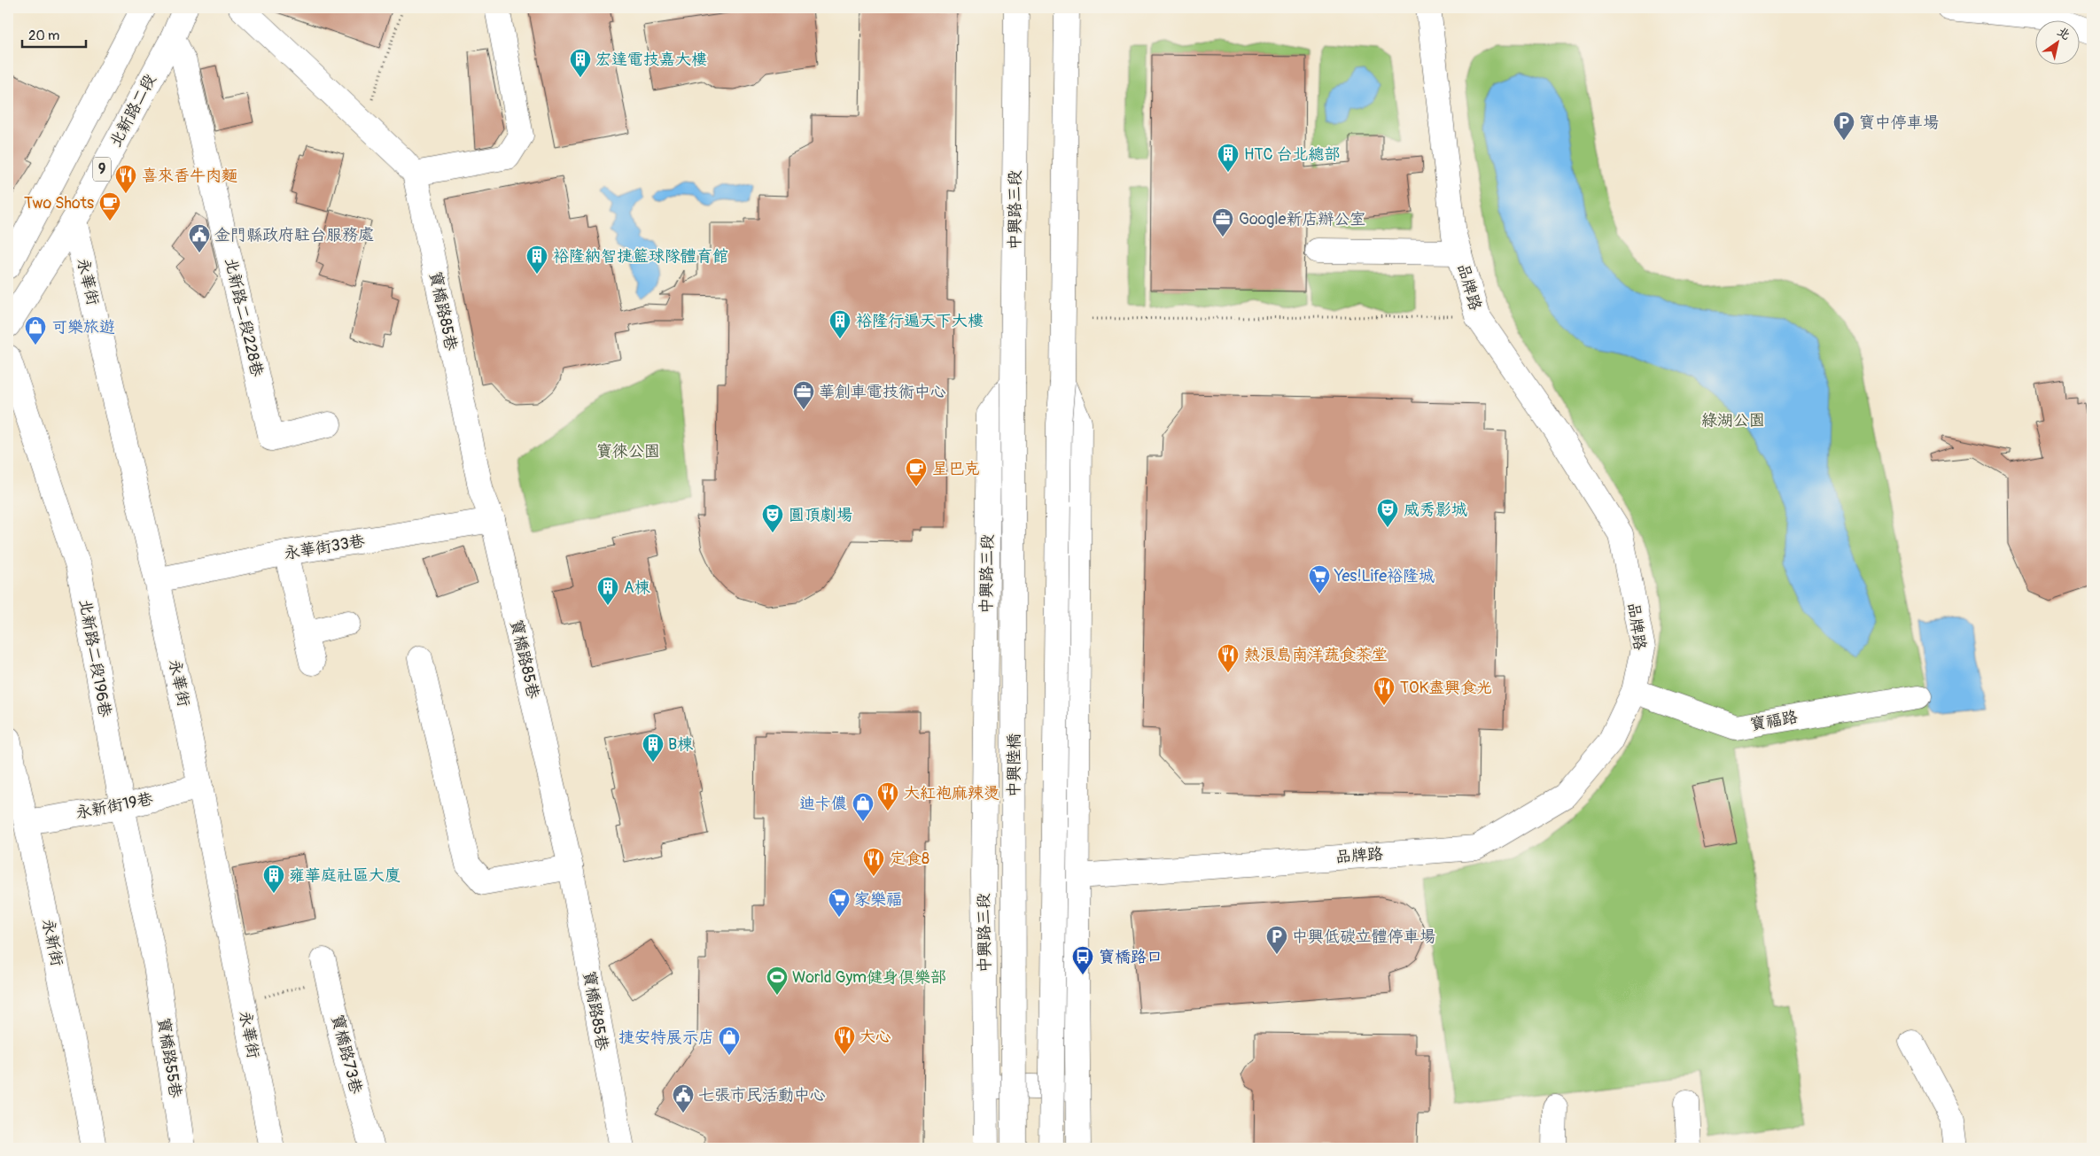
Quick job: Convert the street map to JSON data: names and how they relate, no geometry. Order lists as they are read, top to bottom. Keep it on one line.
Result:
{"streets":{"street":["北新路二段","9","中興路三段","永華街","品牌路","寶橋路85巷","北新路二段228巷","永華街33巷","北新路二段196巷","寶福路","中興陸橋","永新街19巷","永新街","寶橋路73巷","寶橋路55巷"]},"crossings":[["北新路二段","永華街"],["北新路二段","北新路二段228巷"],["中興路三段","中興陸橋"],["永華街","永華街33巷"],["永華街","永新街19巷"],["品牌路","寶福路"],["寶橋路85巷","永華街33巷"],["北新路二段196巷","永新街19巷"],["北新路二段196巷","寶橋路55巷"],["永新街19巷","永新街"]],"parks":["綠湖公園","寶徠公園"],"places":{"building":["宏達電技嘉大樓","HTC 台北總部","裕隆納智捷籃球隊體育館","裕隆行遍天下大樓","A棟","B棟","雍華庭社區大廈"],"parking":["寶中停車場","中興低碳立體停車場"],"restaurant":["喜來香牛肉麵","熱浪島南洋蔬食茶堂","TOK盡興食光","大紅袍麻辣燙","定食8","大心"],"cafe":["Two Shots","星巴克"],"office":["Google新店辦公室","華創車電技術中心"],"public building":["金門縣政府駐台服務處","七張市民活動中心"],"shop":["可樂旅遊","迪卡儂","捷安特展示店"],"theatre":["威秀影城","圓頂劇場"],"supermarket":["Yes!Life裕隆城","家樂福"],"bus stop":["寶橋路口"],"sports":["World Gym健身俱樂部"]},"scale_bar":"20 m","north":"top right"}
